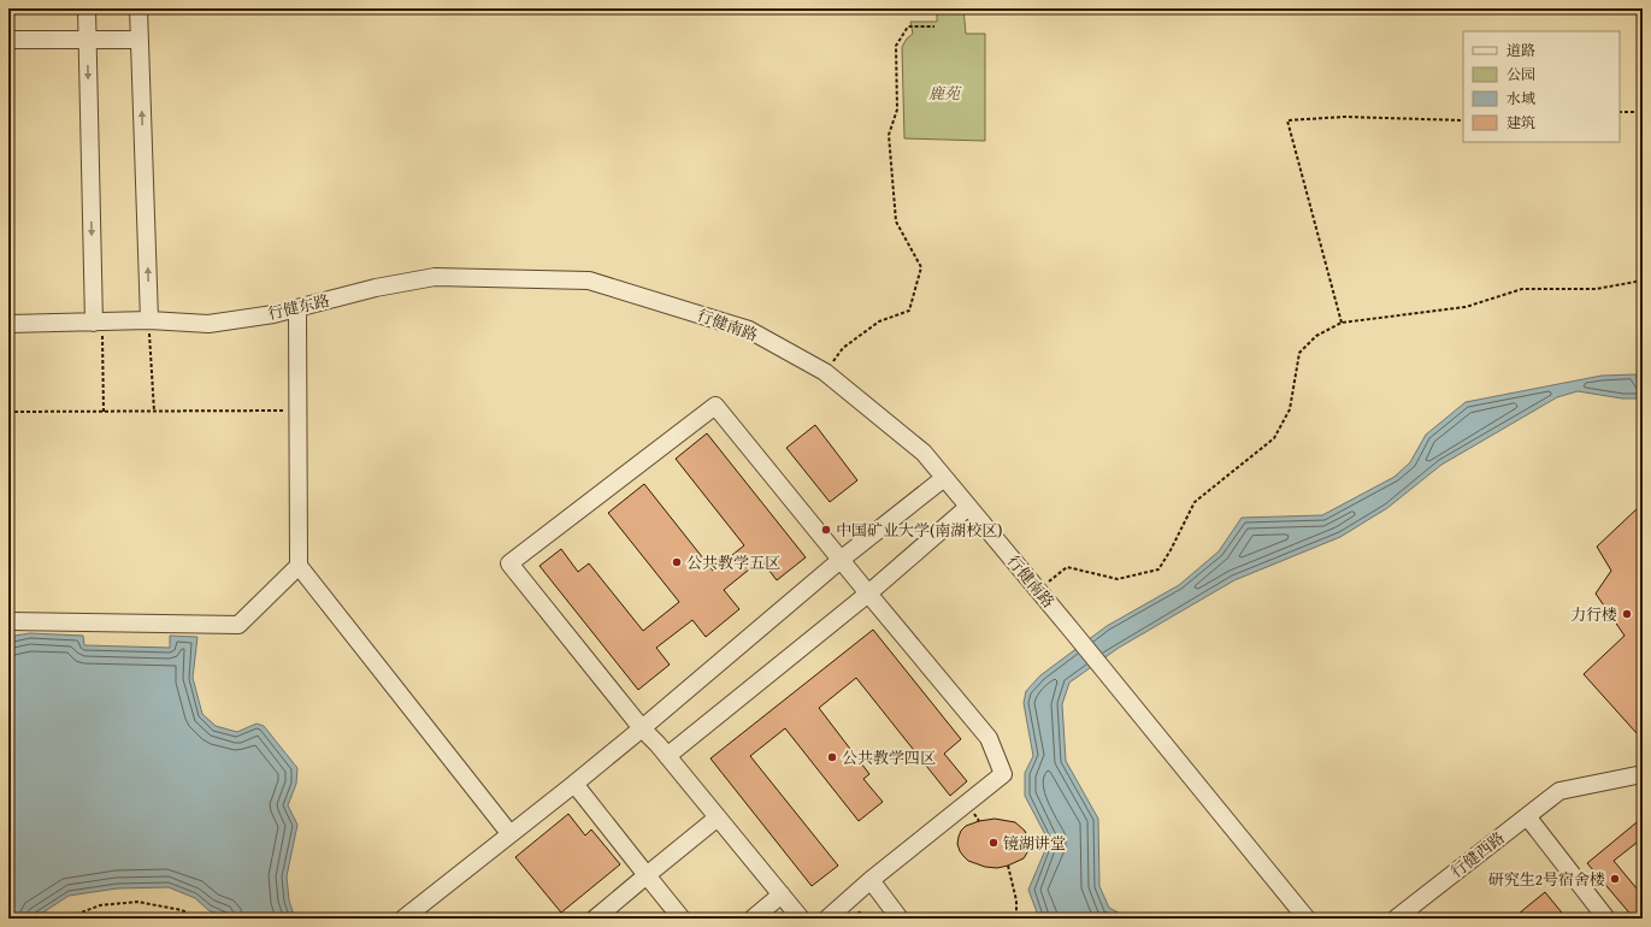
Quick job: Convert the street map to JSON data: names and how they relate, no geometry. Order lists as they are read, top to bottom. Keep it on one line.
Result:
{"streets":{"street":["行健东路","行健南路","行健西路"]},"crossings":[["行健东路","行健南路"]],"parks":["鹿苑"],"places":["中国矿业大学(南湖校区)","公共教学五区","力行楼","公共教学四区","镜湖讲堂","研究生2号宿舍楼"],"legend":["道路","公园","水域","建筑"]}
